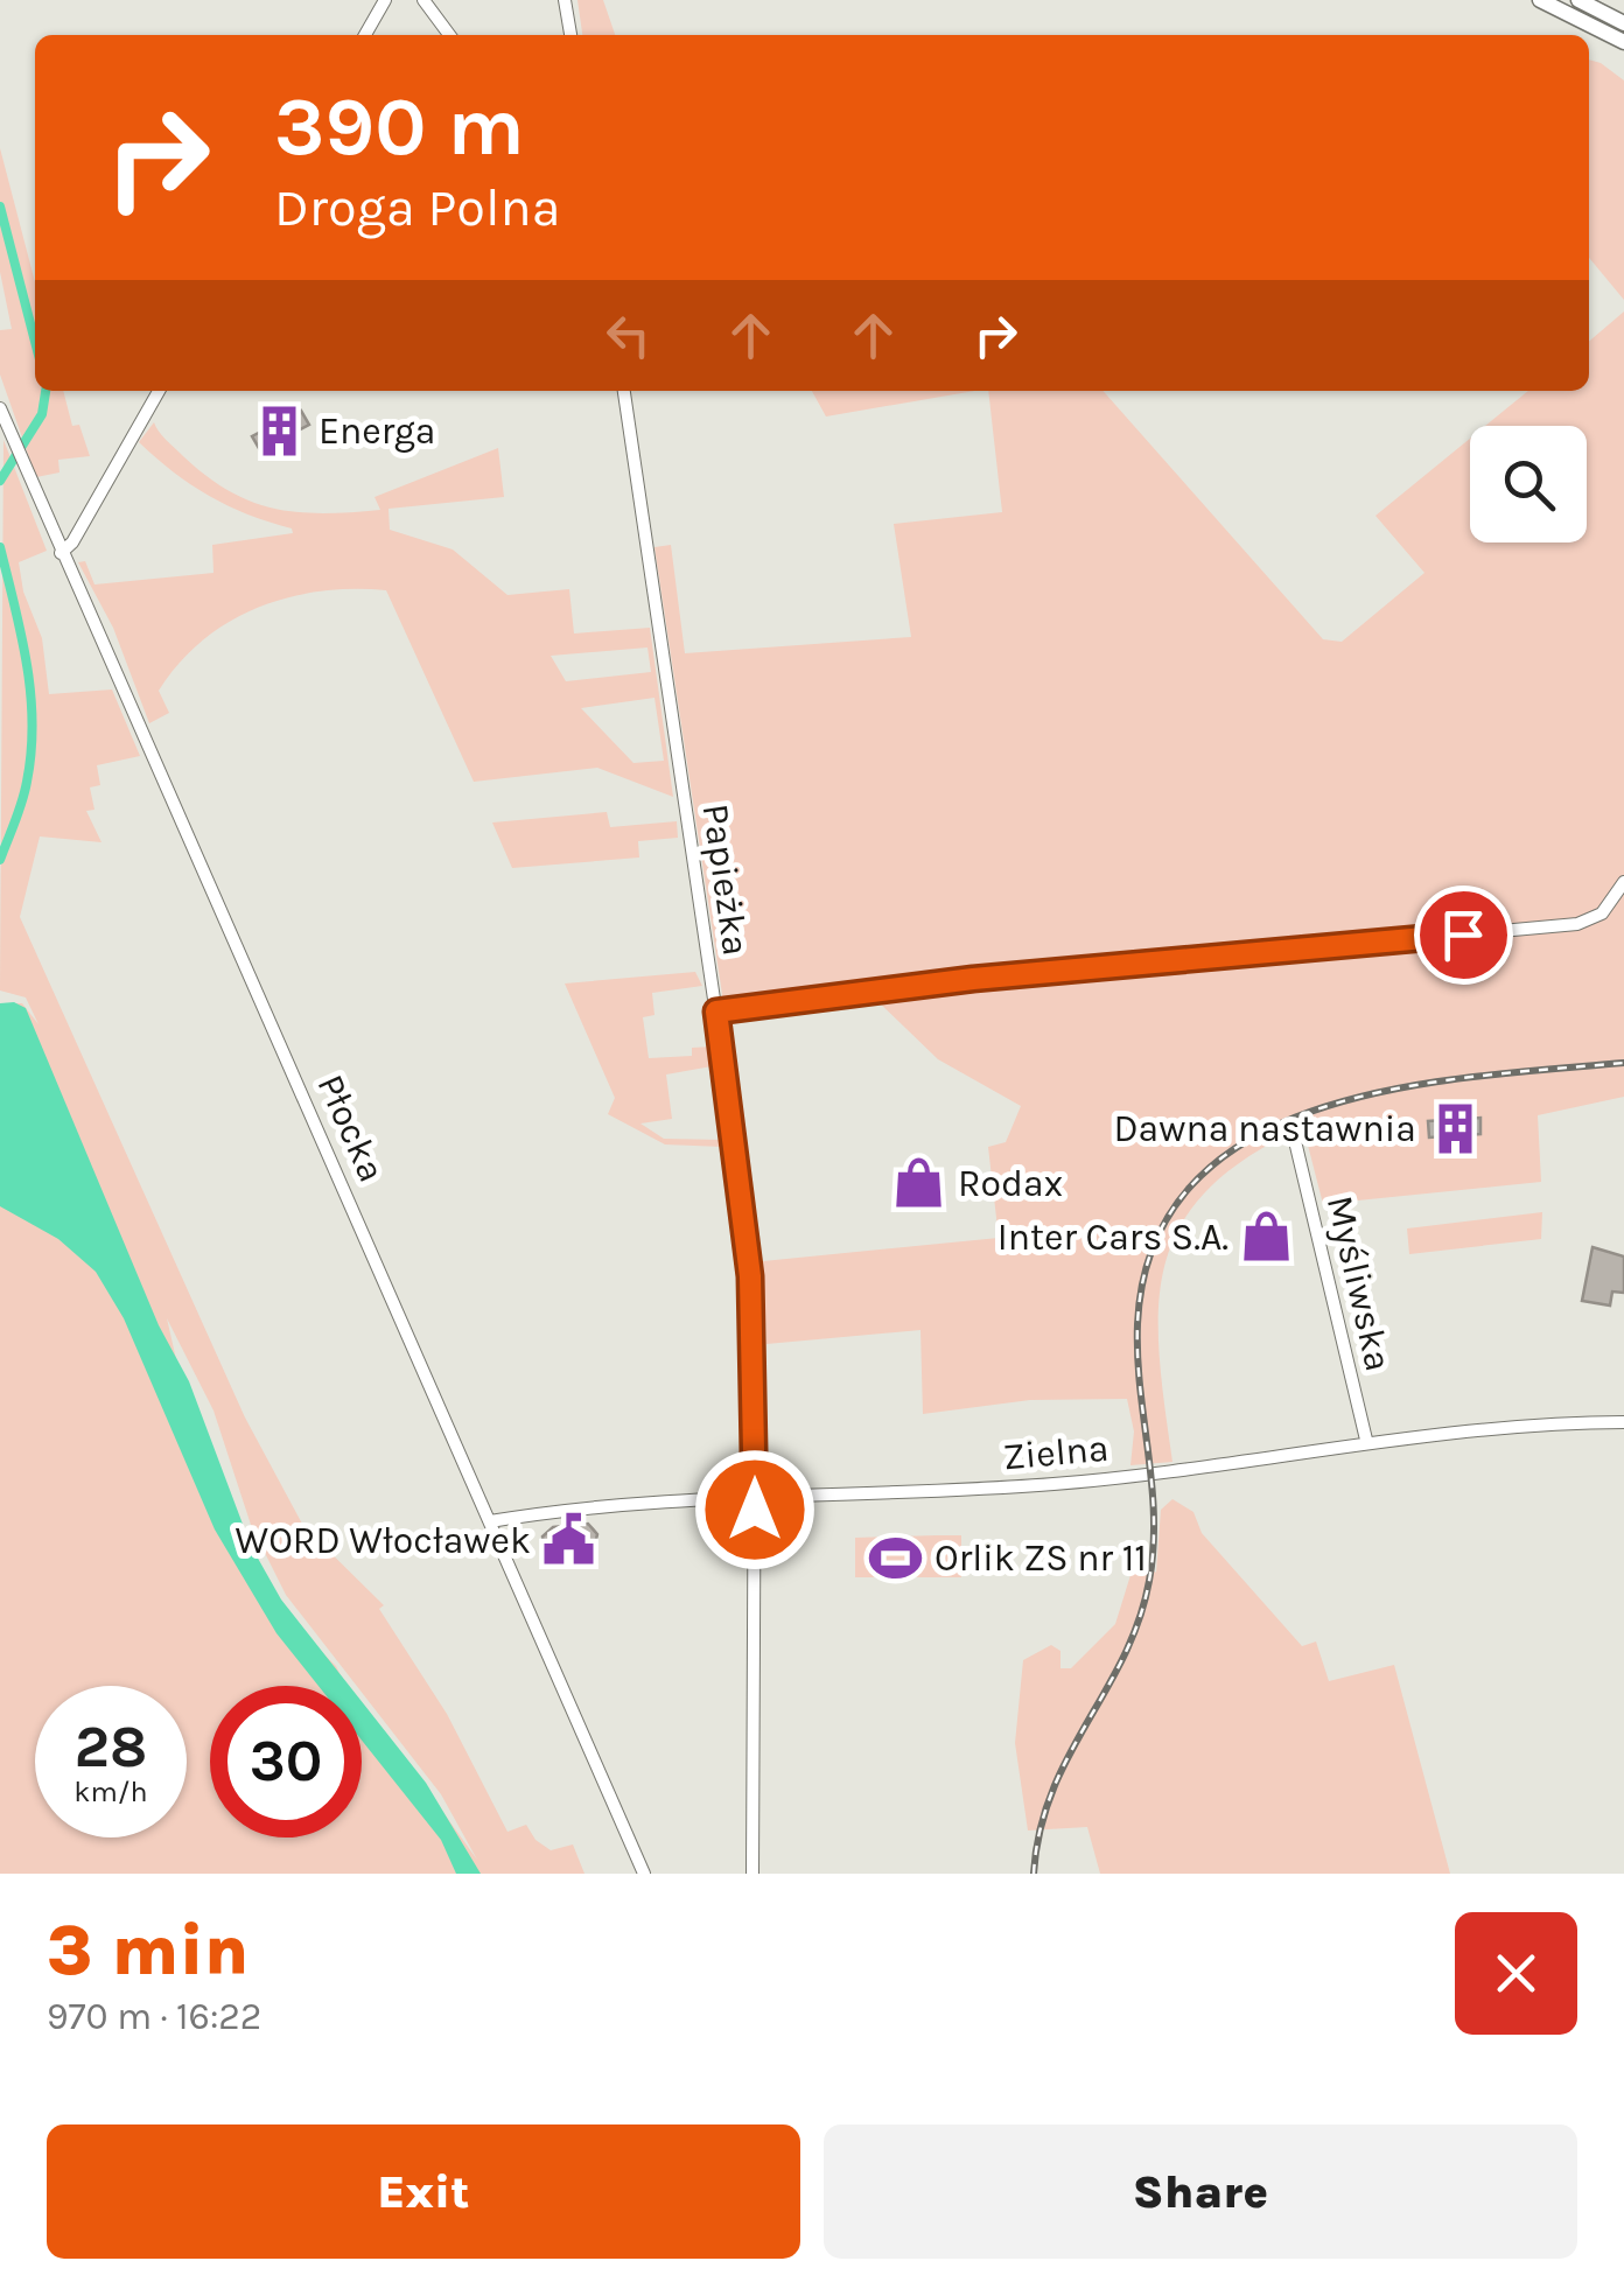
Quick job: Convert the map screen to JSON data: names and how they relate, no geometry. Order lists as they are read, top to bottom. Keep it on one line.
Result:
{"streets":{"street":["Papieżka","Płocka","Myśliwska","Zielna"]},"crossings":[["Papieżka","Zielna"],["Płocka","Zielna"],["Myśliwska","Zielna"]],"places":{"building":["Energa","Dawna nastawnia"],"shop":["Rodax","Inter Cars S.A."],"public building":["WORD Włocławek"],"sports":["Orlik ZS nr 11"]},"page":{"turn":["390 m","Droga Polna"],"speed":"28 km/h","limit":"30","heading":["3 min","970 m · 16:22"],"buttons":["Exit","Share"]}}
